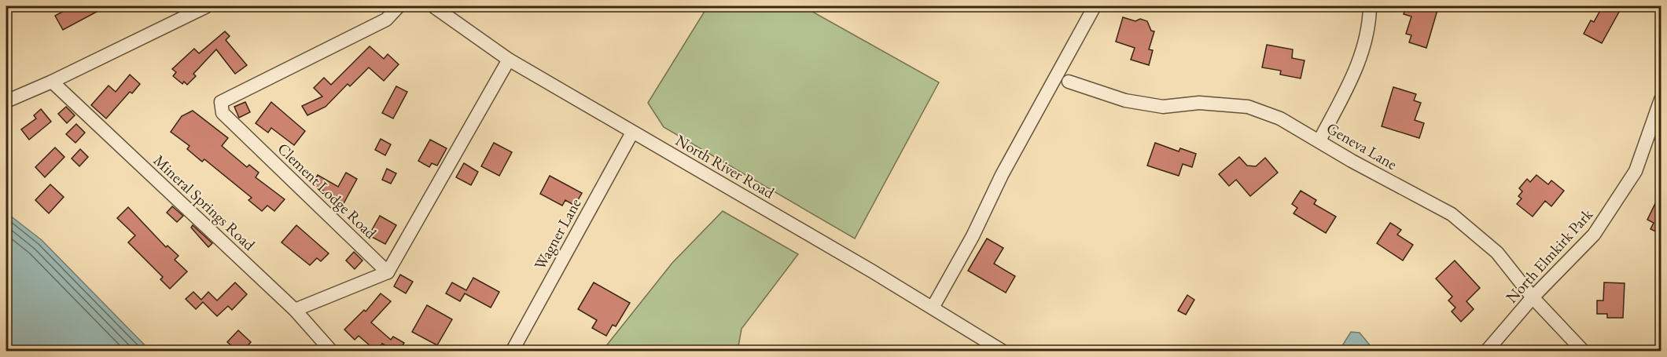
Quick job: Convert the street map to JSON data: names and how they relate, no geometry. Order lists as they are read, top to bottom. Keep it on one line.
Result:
{"streets":{"street":["Geneva Lane","North River Road","Clement Lodge Road","Mineral Springs Road","Wagner Lane","North Elmkirk Park"]},"crossings":[["Geneva Lane","North Elmkirk Park"],["North River Road","Wagner Lane"]]}
